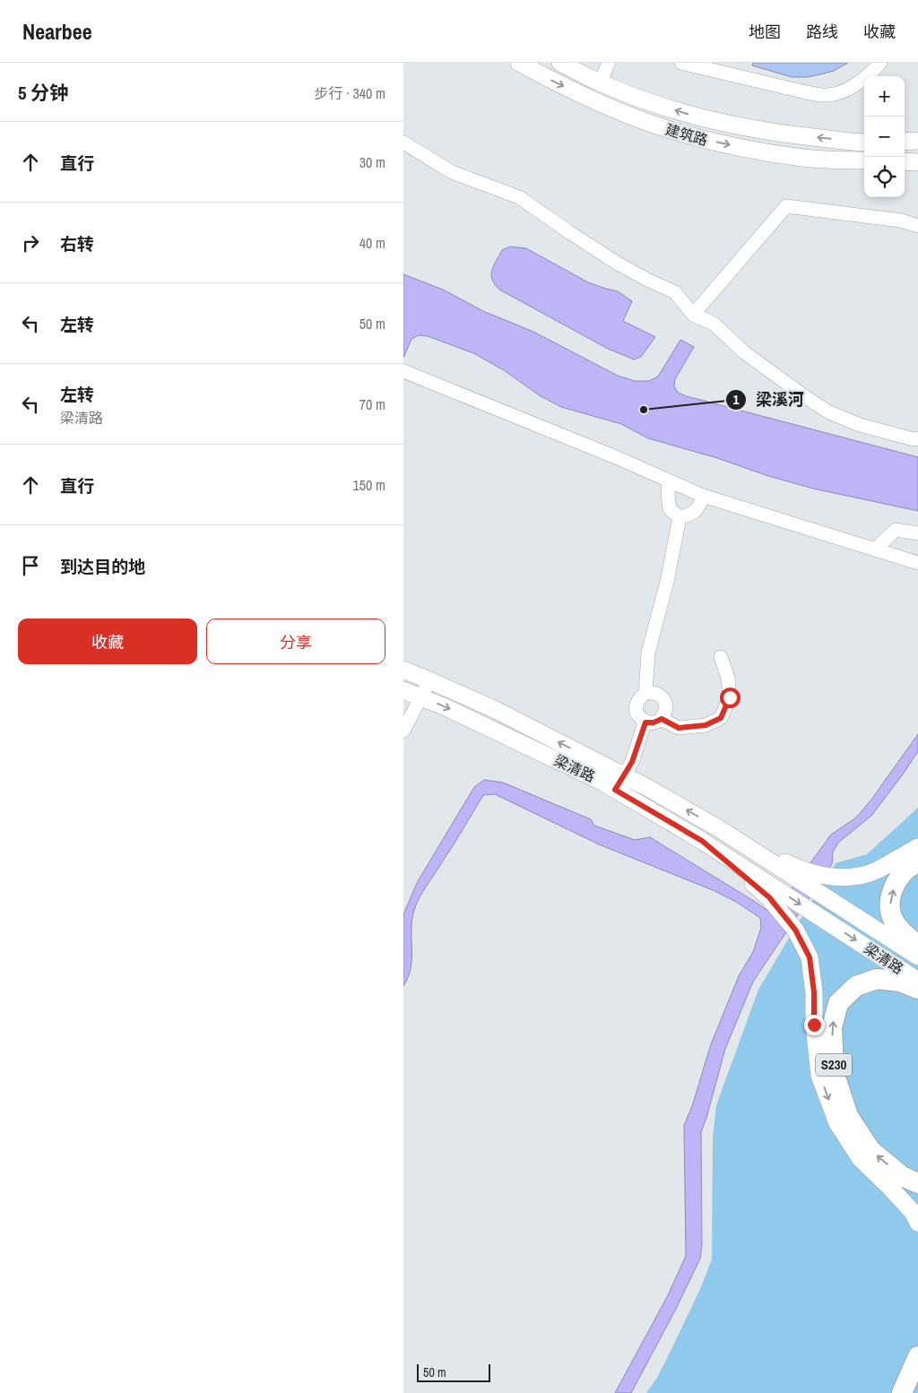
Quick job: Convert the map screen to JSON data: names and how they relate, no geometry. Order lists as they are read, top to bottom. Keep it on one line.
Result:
{"streets":{"highway":["S230"],"main road":["建筑路","梁清路"]},"places":["梁溪河"],"scale_bar":"50 m","page":{"header":"Nearbee","nav":["地图","路线","收藏"],"heading":["5 分钟","步行 · 340 m"],"map_buttons":["+","−"],"list":[["直行","30 m"],["右转","40 m"],["左转","50 m"],["左转","梁清路","70 m"],["直行","150 m"],"到达目的地"],"buttons":["收藏","分享"],"scale":"50 m"}}
